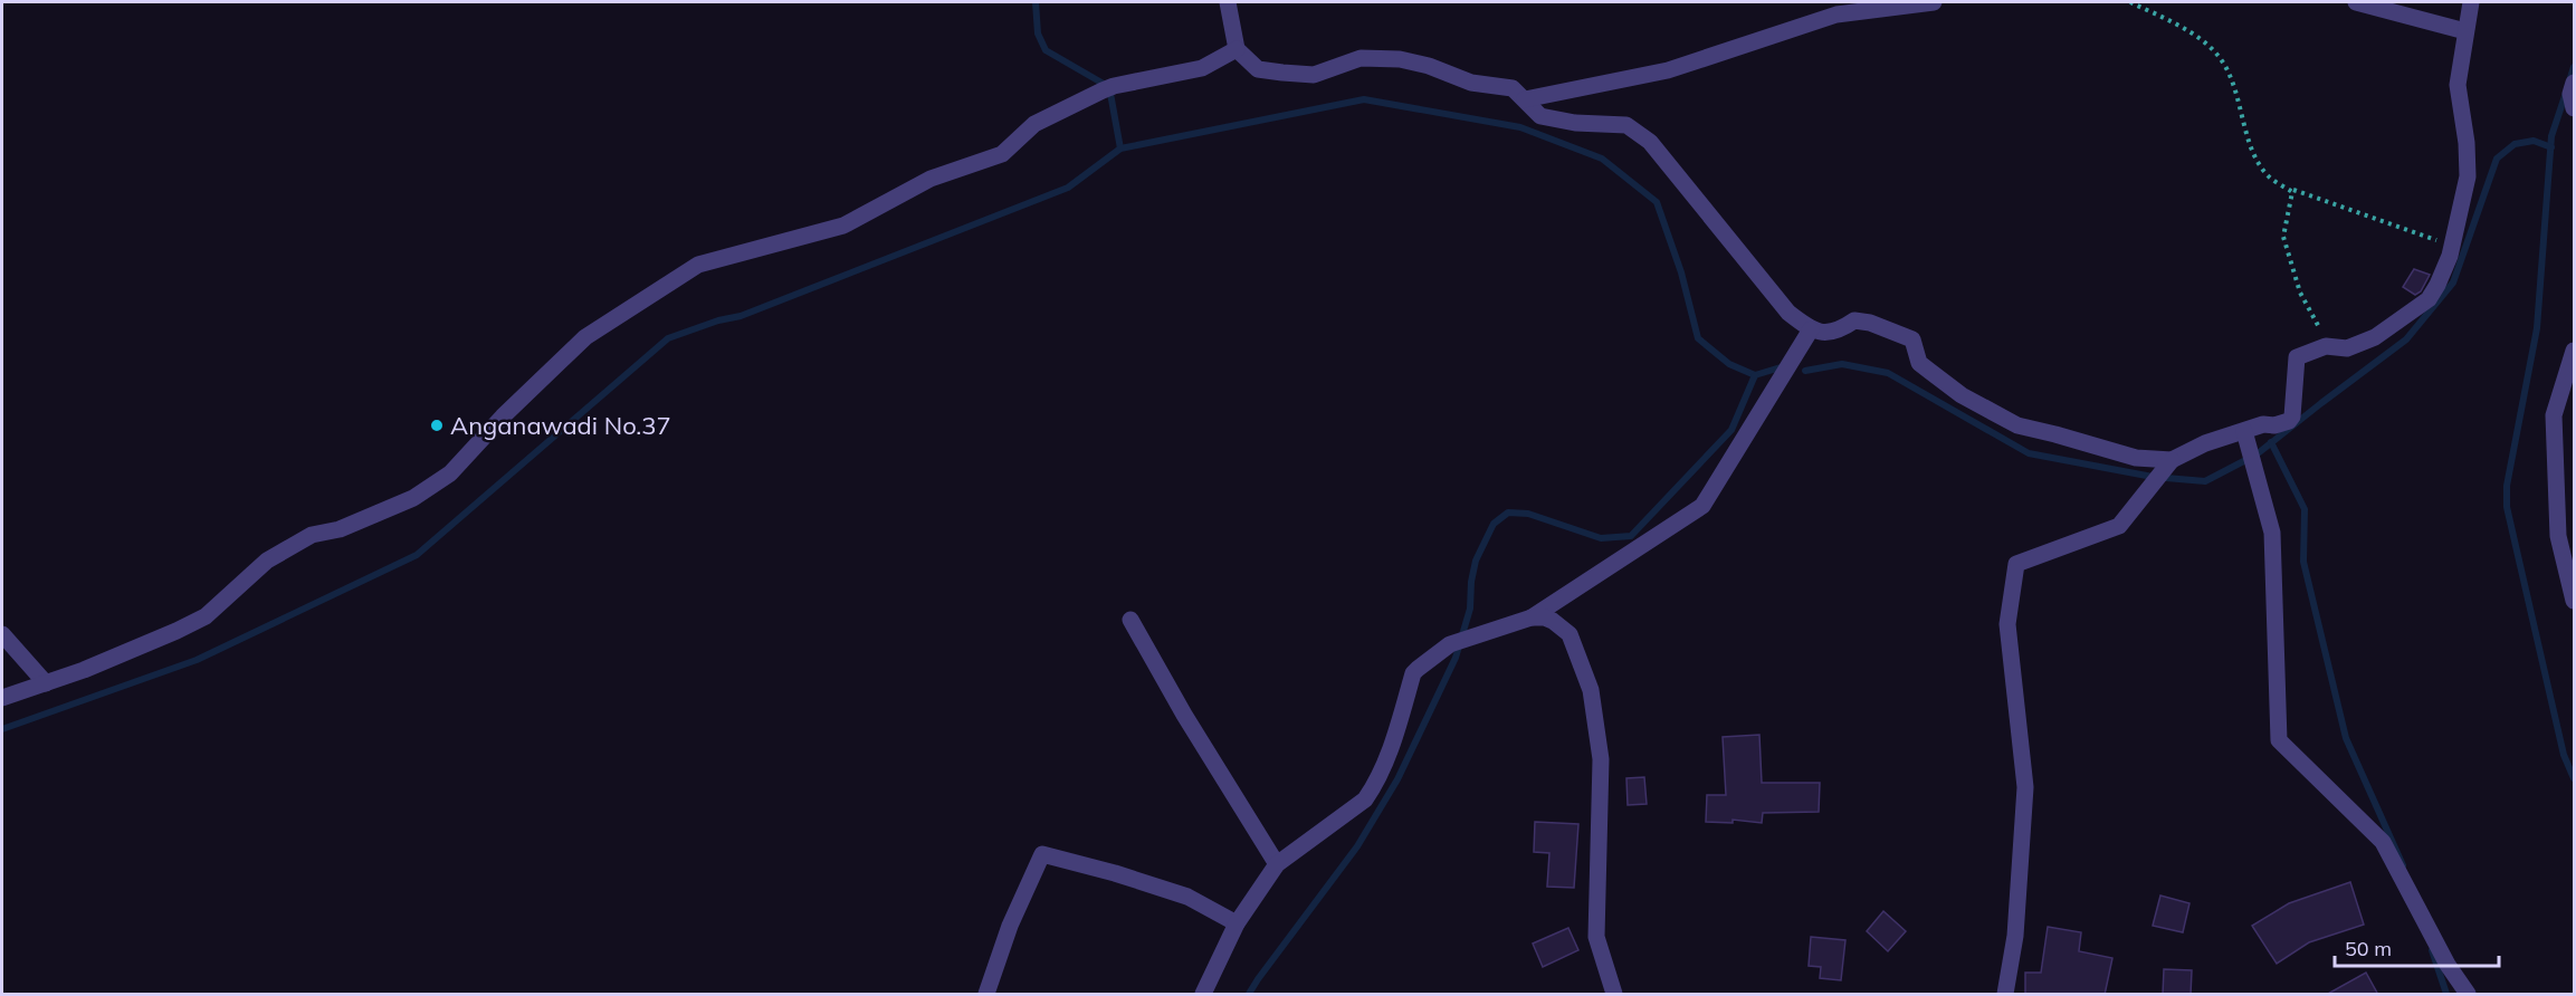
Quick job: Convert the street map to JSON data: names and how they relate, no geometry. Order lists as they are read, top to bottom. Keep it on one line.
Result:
{"places":["Anganawadi No.37"],"scale_bar":"50 m"}
